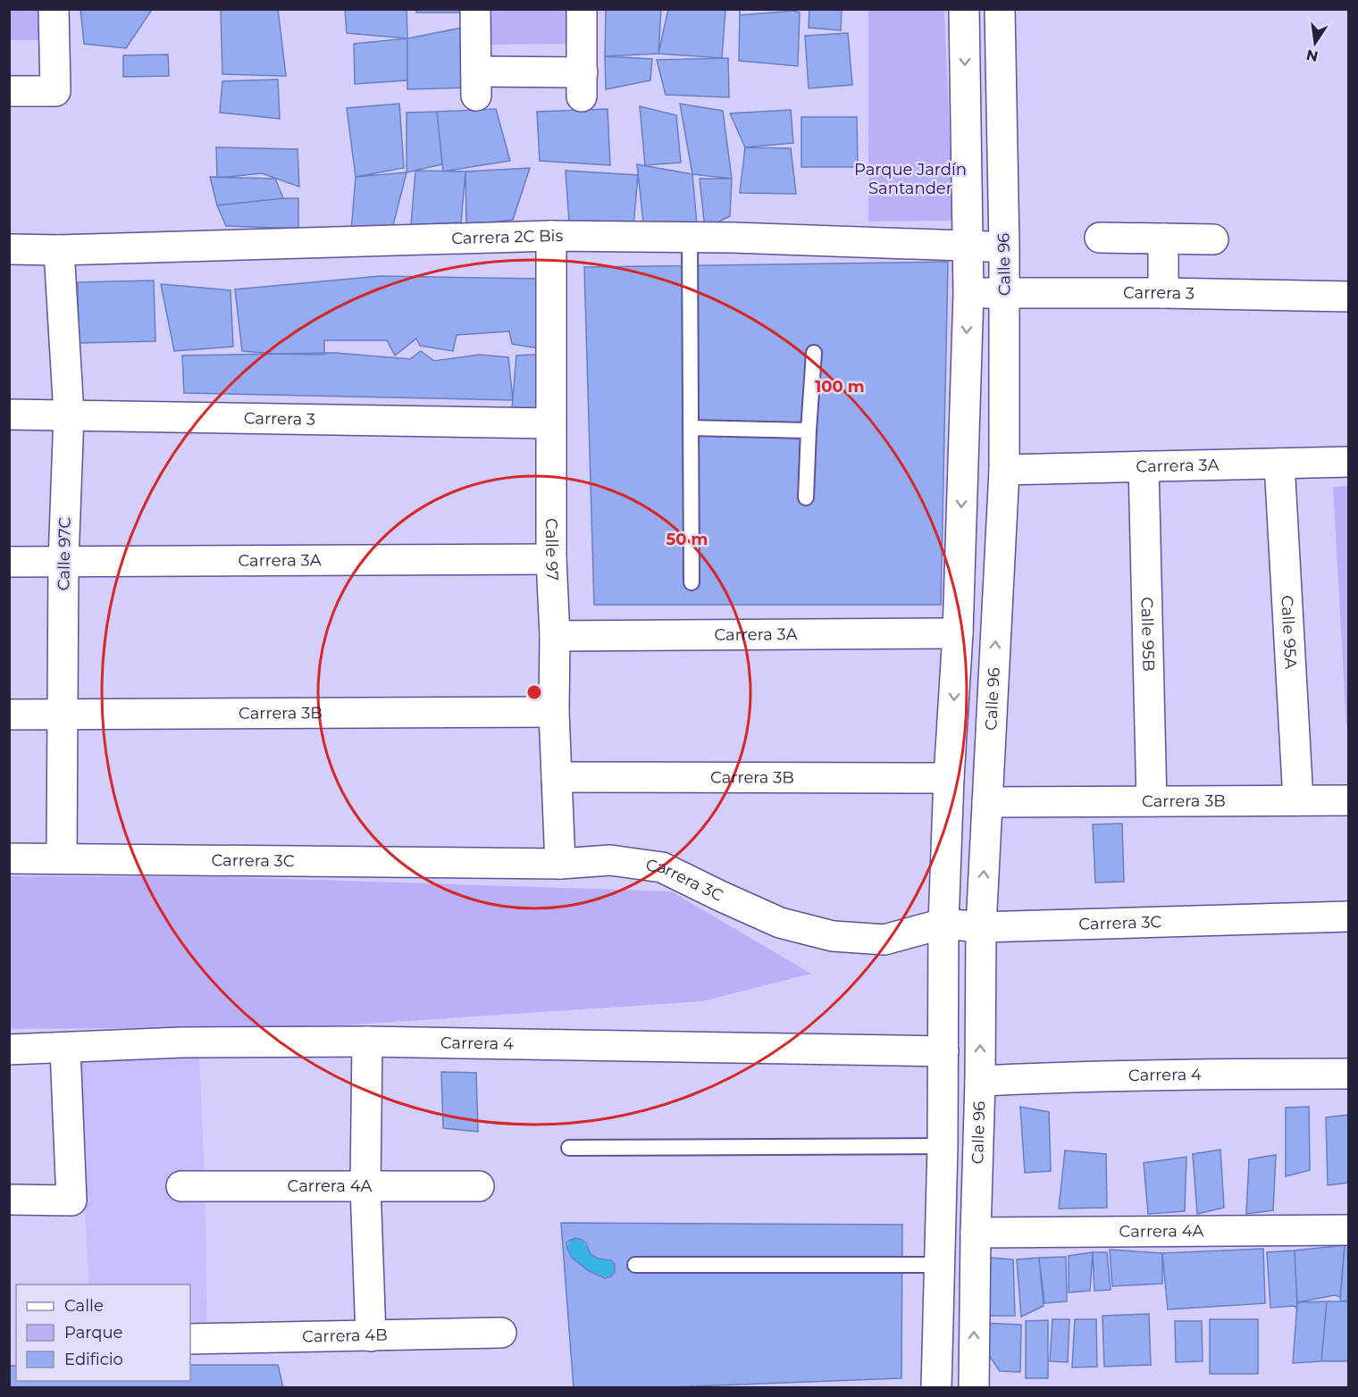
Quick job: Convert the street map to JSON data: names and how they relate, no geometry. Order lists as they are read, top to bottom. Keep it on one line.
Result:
{"streets":{"street":["Carrera 2C Bis","Calle 96","Carrera 3","Carrera 3A","Calle 97","Calle 97C","Calle 95A","Calle 95B","Carrera 3B","Carrera 3C","Carrera 4","Carrera 4A","Carrera 4B"]},"crossings":[["Carrera 2C Bis","Calle 96"],["Carrera 2C Bis","Calle 97"],["Carrera 2C Bis","Calle 97C"],["Calle 96","Carrera 3"],["Calle 96","Carrera 3A"],["Calle 96","Carrera 3B"],["Calle 96","Carrera 3C"],["Calle 96","Carrera 4"],["Calle 96","Carrera 4A"],["Carrera 3","Calle 97"],["Carrera 3","Calle 97C"],["Carrera 3A","Calle 97"],["Carrera 3A","Calle 97C"],["Carrera 3A","Calle 95A"],["Carrera 3A","Calle 95B"],["Calle 97","Carrera 3B"],["Calle 97","Carrera 3C"],["Calle 97C","Carrera 3B"],["Calle 97C","Carrera 3C"],["Calle 95A","Carrera 3B"],["Calle 95B","Carrera 3B"]],"parks":["Parque Jardín Santander"],"legend":["Calle","Parque","Edificio"],"north":"bottom","rings":["100 m","50 m"]}
